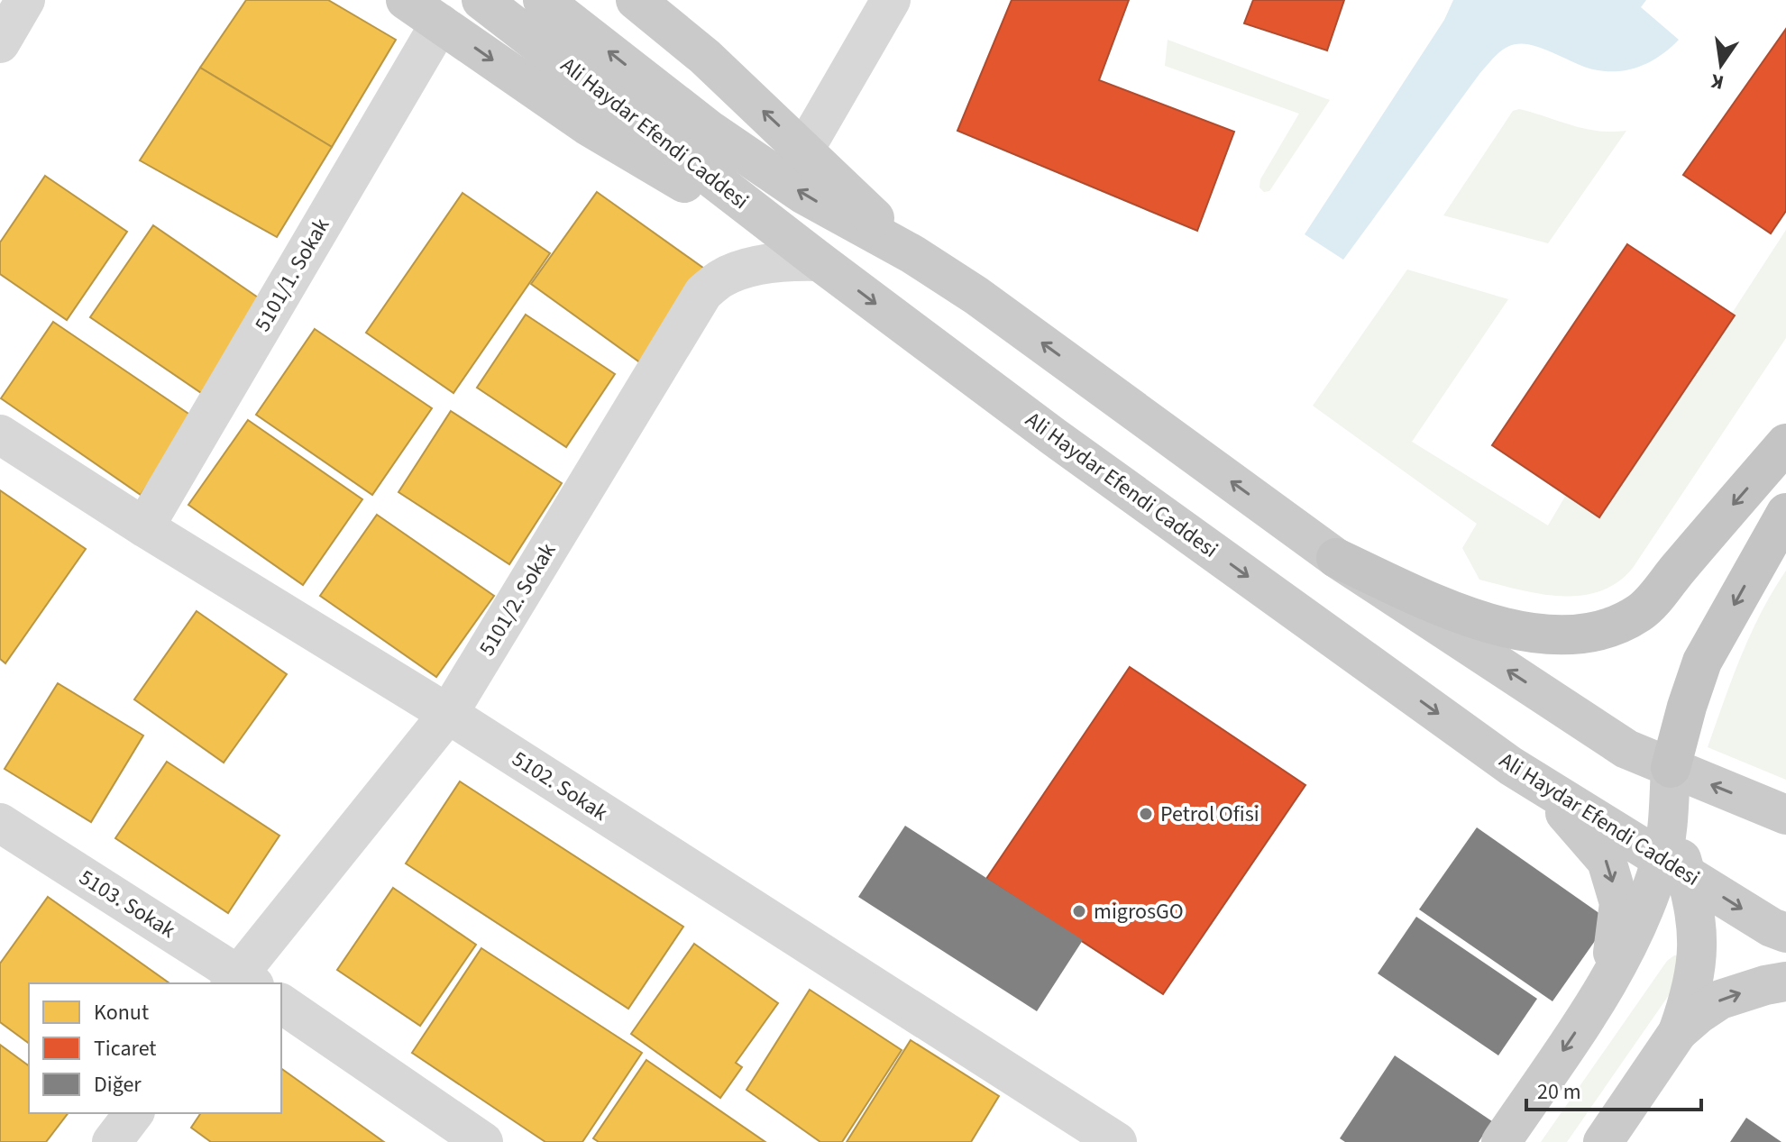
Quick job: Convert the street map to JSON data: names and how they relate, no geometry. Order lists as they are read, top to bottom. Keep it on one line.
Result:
{"streets":{"main road":["Ali Haydar Efendi Caddesi"],"street":["5101/1. Sokak","5101/2. Sokak","5102. Sokak","5103. Sokak"]},"crossings":[["Ali Haydar Efendi Caddesi","5101/2. Sokak"],["5101/1. Sokak","5102. Sokak"],["5101/2. Sokak","5102. Sokak"],["5101/2. Sokak","5103. Sokak"]],"places":["Petrol Ofisi","migrosGO"],"legend":["Konut","Ticaret","Diğer"],"scale_bar":"20 m","north":"bottom"}
